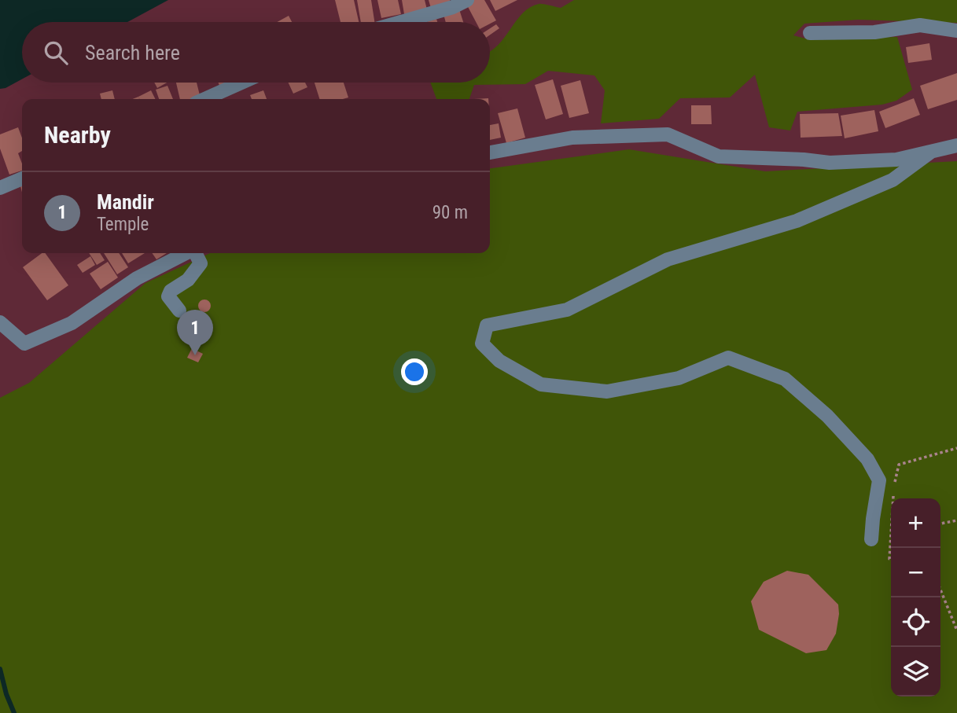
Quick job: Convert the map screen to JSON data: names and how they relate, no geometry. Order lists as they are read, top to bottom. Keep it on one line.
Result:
{"page":{"search":"Search here","heading":"Nearby","list":[{"mark":"1","name":"Mandir","note":"Temple","value":"90 m"}],"pins":"1","map_buttons":["+","−"]}}
